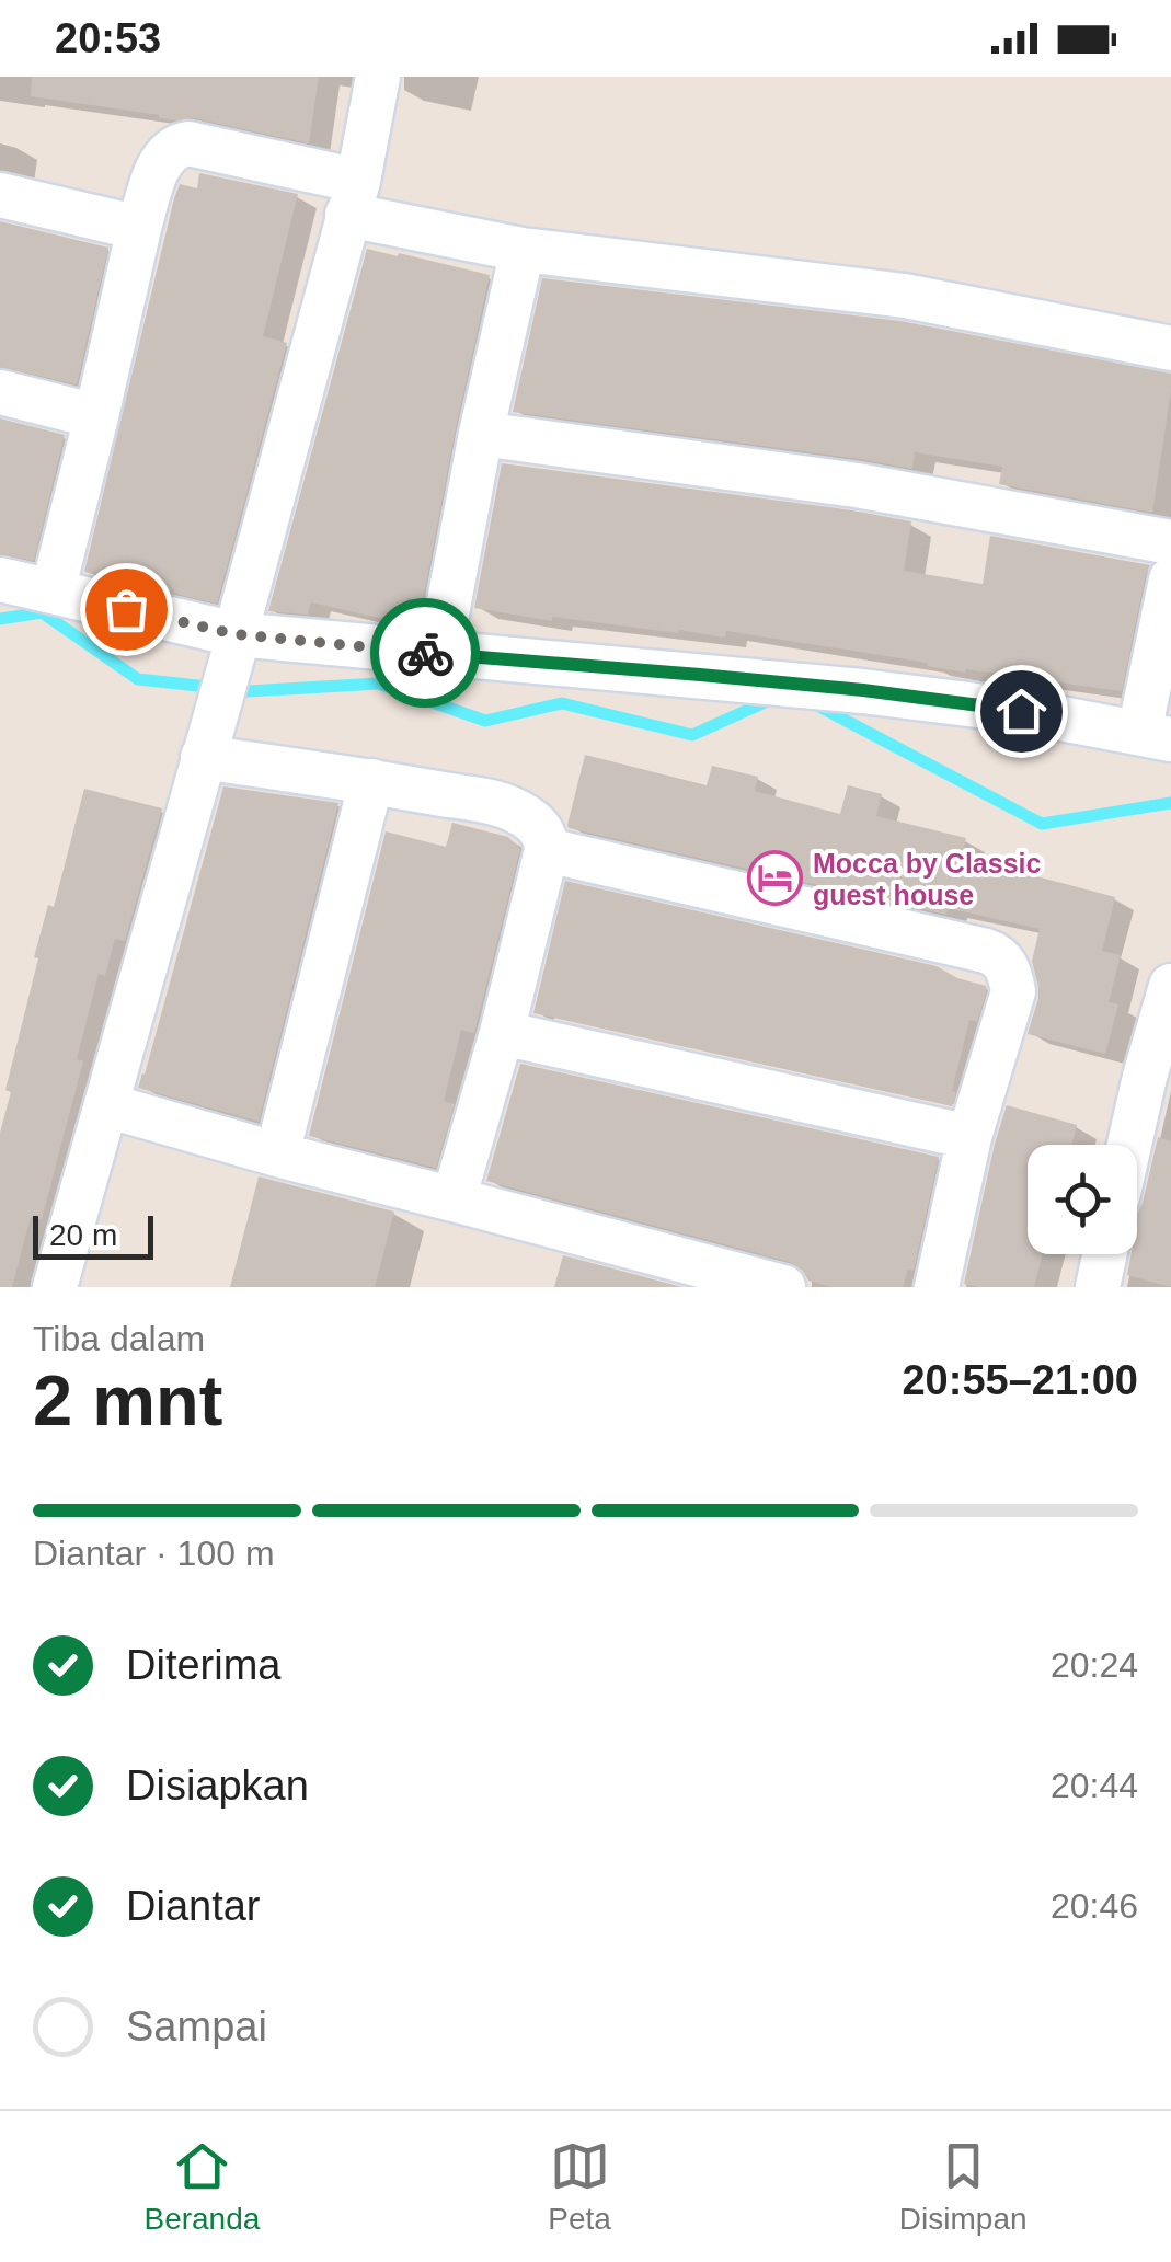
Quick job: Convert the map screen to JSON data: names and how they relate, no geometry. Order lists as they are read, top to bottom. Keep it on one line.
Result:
{"places":{"hotel":["Mocca by Classic guest house"]},"scale_bar":"20 m","page":{"status":"20:53","scale":"20 m","heading":["2 mnt","Tiba dalam","20:55–21:00"],"bar":"Diantar · 100 m","list":[["Diterima","20:24"],["Disiapkan","20:44"],["Diantar","20:46"],"Sampai"],"tabs":["Beranda","Peta","Disimpan"]}}
